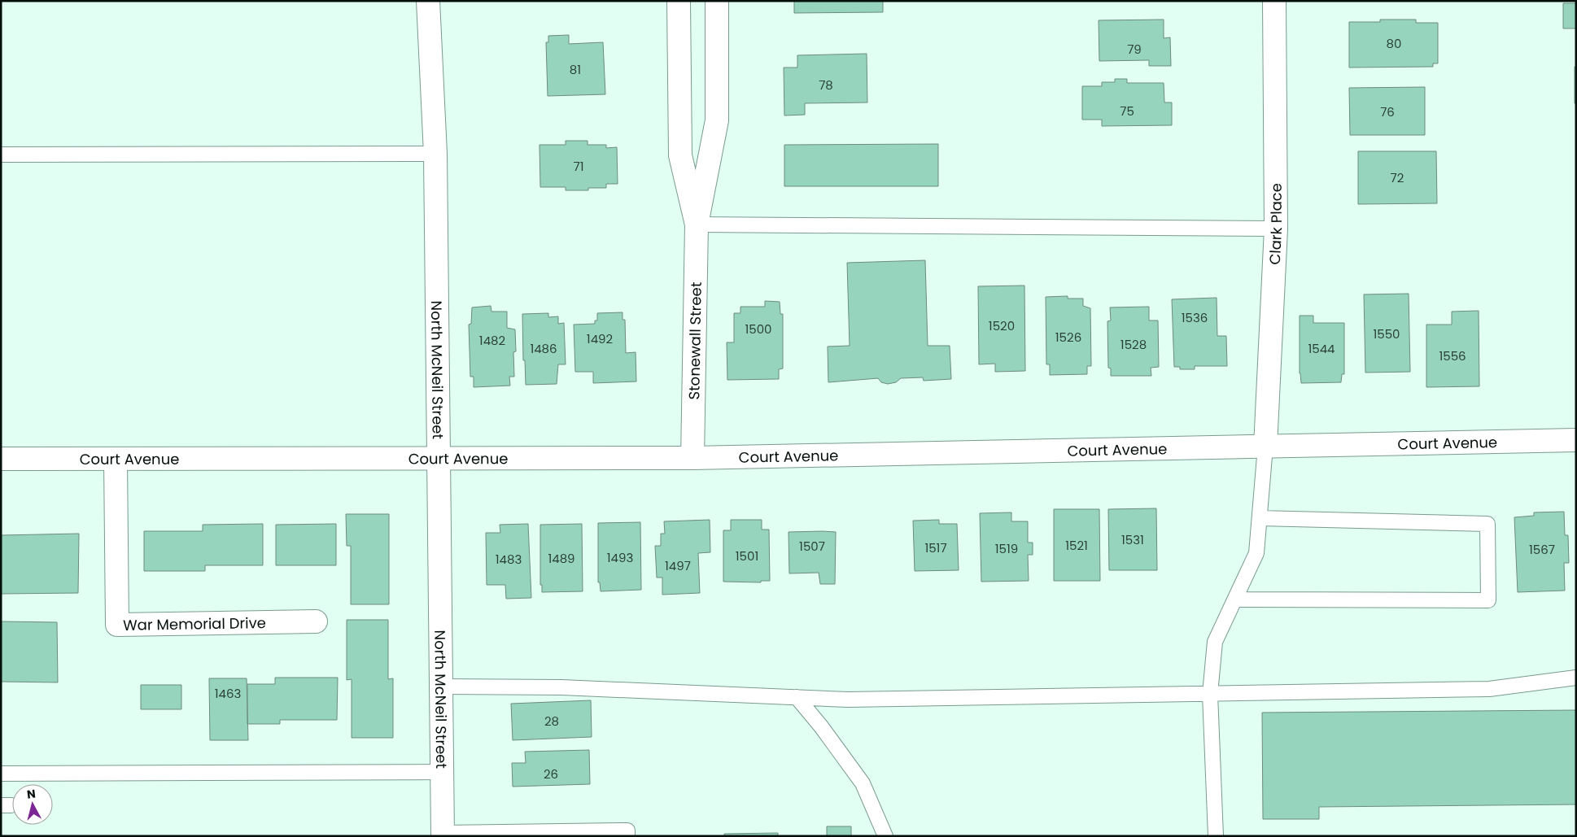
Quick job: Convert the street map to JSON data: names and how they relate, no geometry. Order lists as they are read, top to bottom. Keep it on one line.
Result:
{"streets":{"street":["Clark Place","Stonewall Street","North McNeil Street","Court Avenue","War Memorial Drive"]},"crossings":[["Clark Place","Court Avenue"],["Stonewall Street","Court Avenue"],["North McNeil Street","Court Avenue"],["Court Avenue","War Memorial Drive"]],"house_numbers":["80","79","81","78","75","76","71","72","1536","1520","1500","1550","1526","1492","1482","1528","1486","1544","1556","1531","1521","1507","1517","1519","1567","1501","1493","1489","1483","1497","1463","28","26"],"north":"top"}
